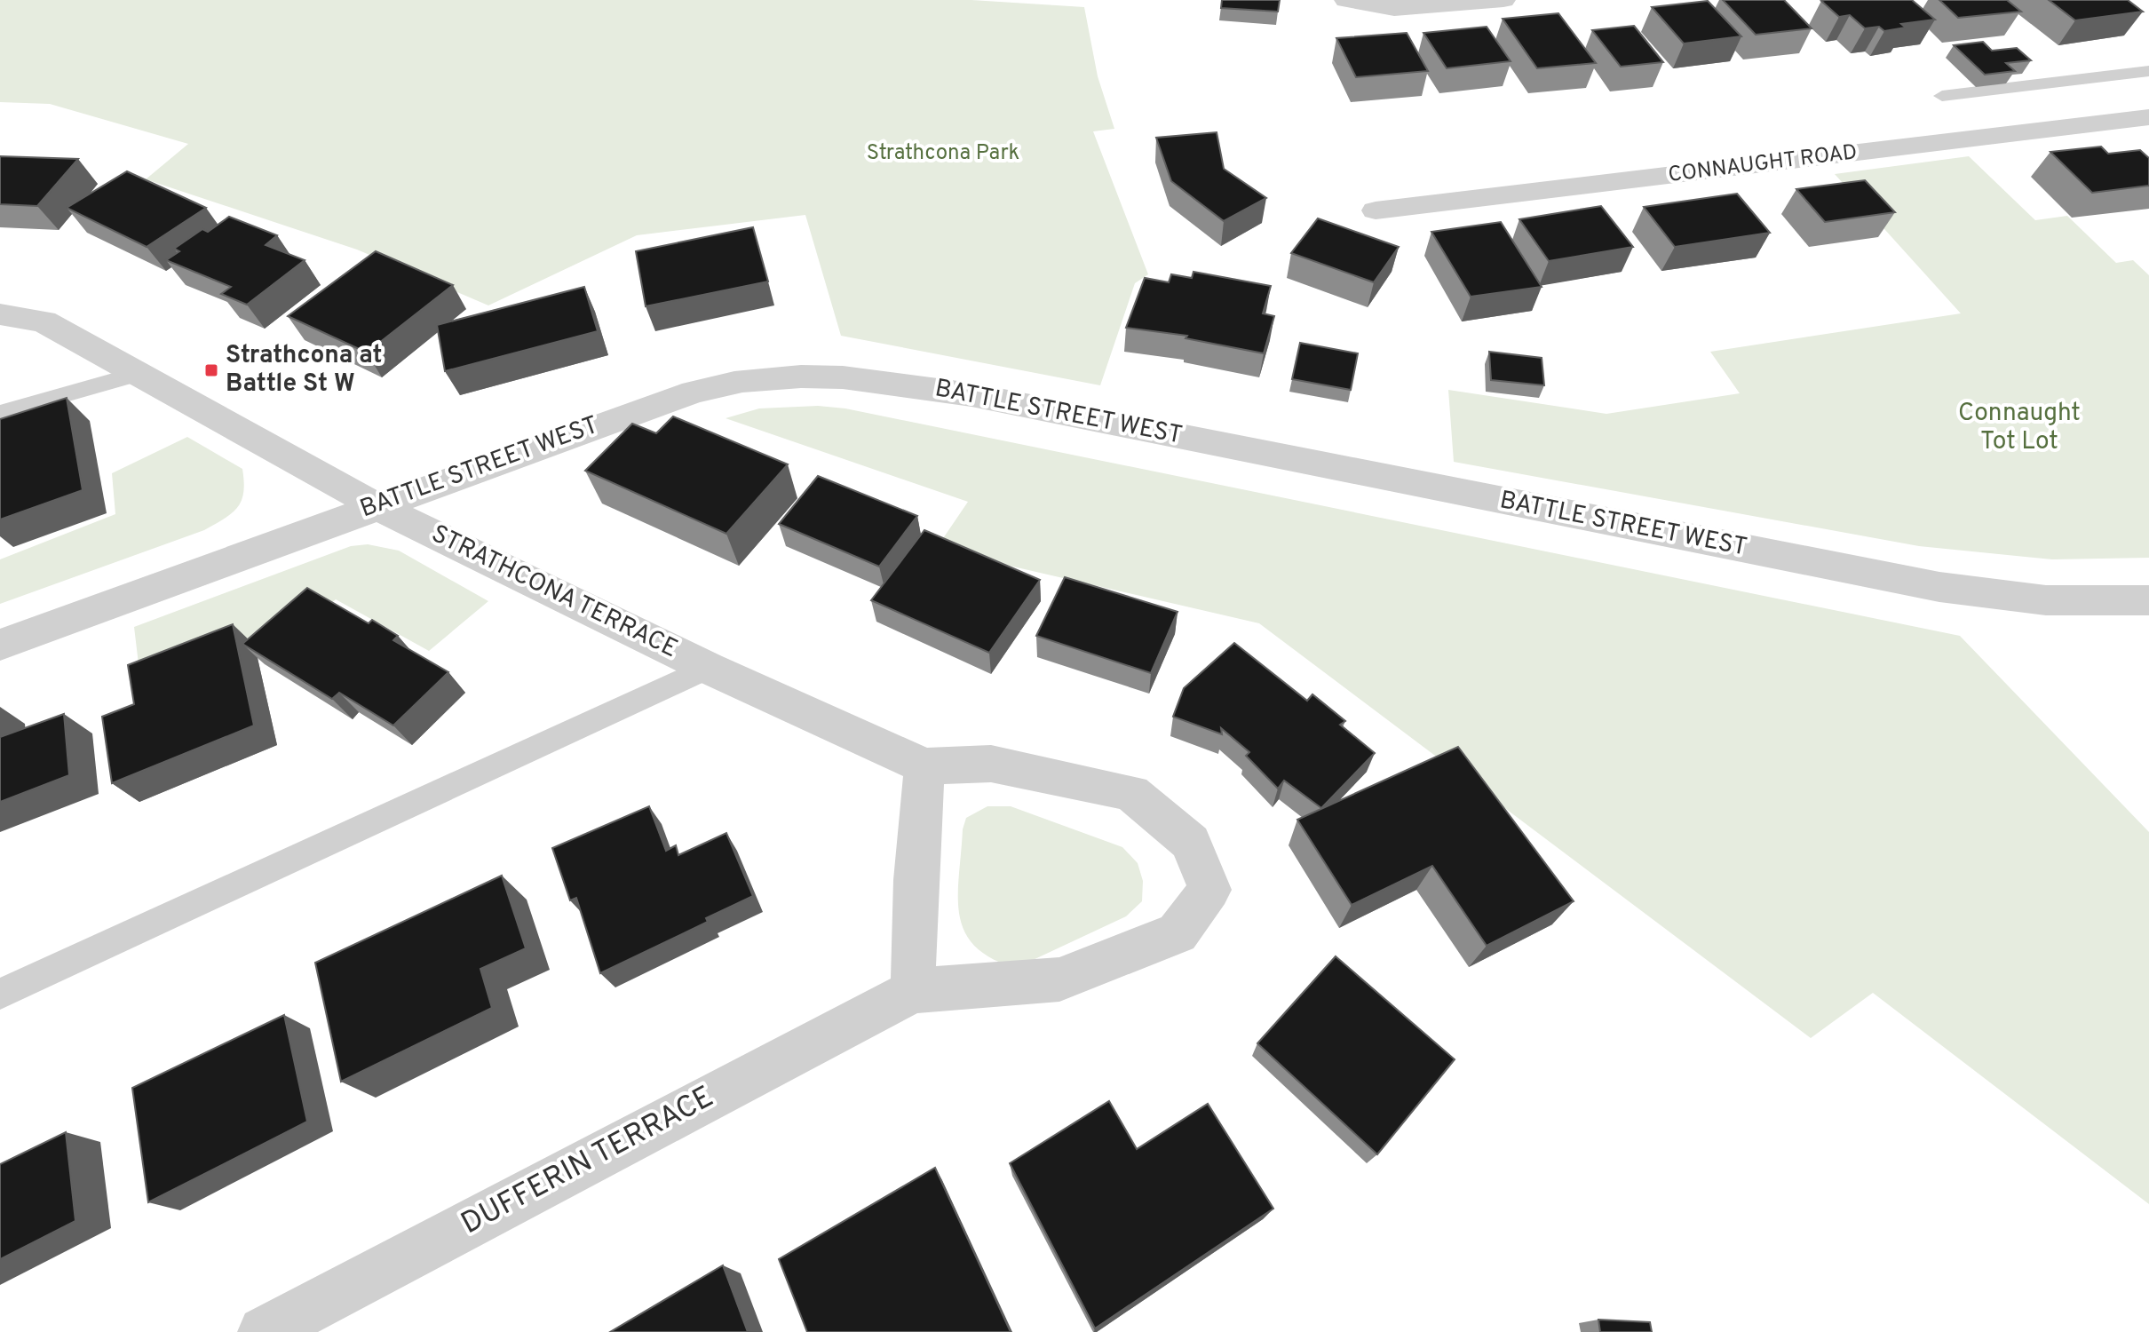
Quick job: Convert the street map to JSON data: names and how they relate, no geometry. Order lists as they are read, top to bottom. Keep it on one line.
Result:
{"streets":{"street":["CONNAUGHT ROAD","BATTLE STREET WEST","STRATHCONA TERRACE","DUFFERIN TERRACE"]},"crossings":[["BATTLE STREET WEST","STRATHCONA TERRACE"],["STRATHCONA TERRACE","DUFFERIN TERRACE"]],"parks":["Strathcona Park","Connaught Tot Lot"],"places":{"transit":["Strathcona at Battle St W"]}}
